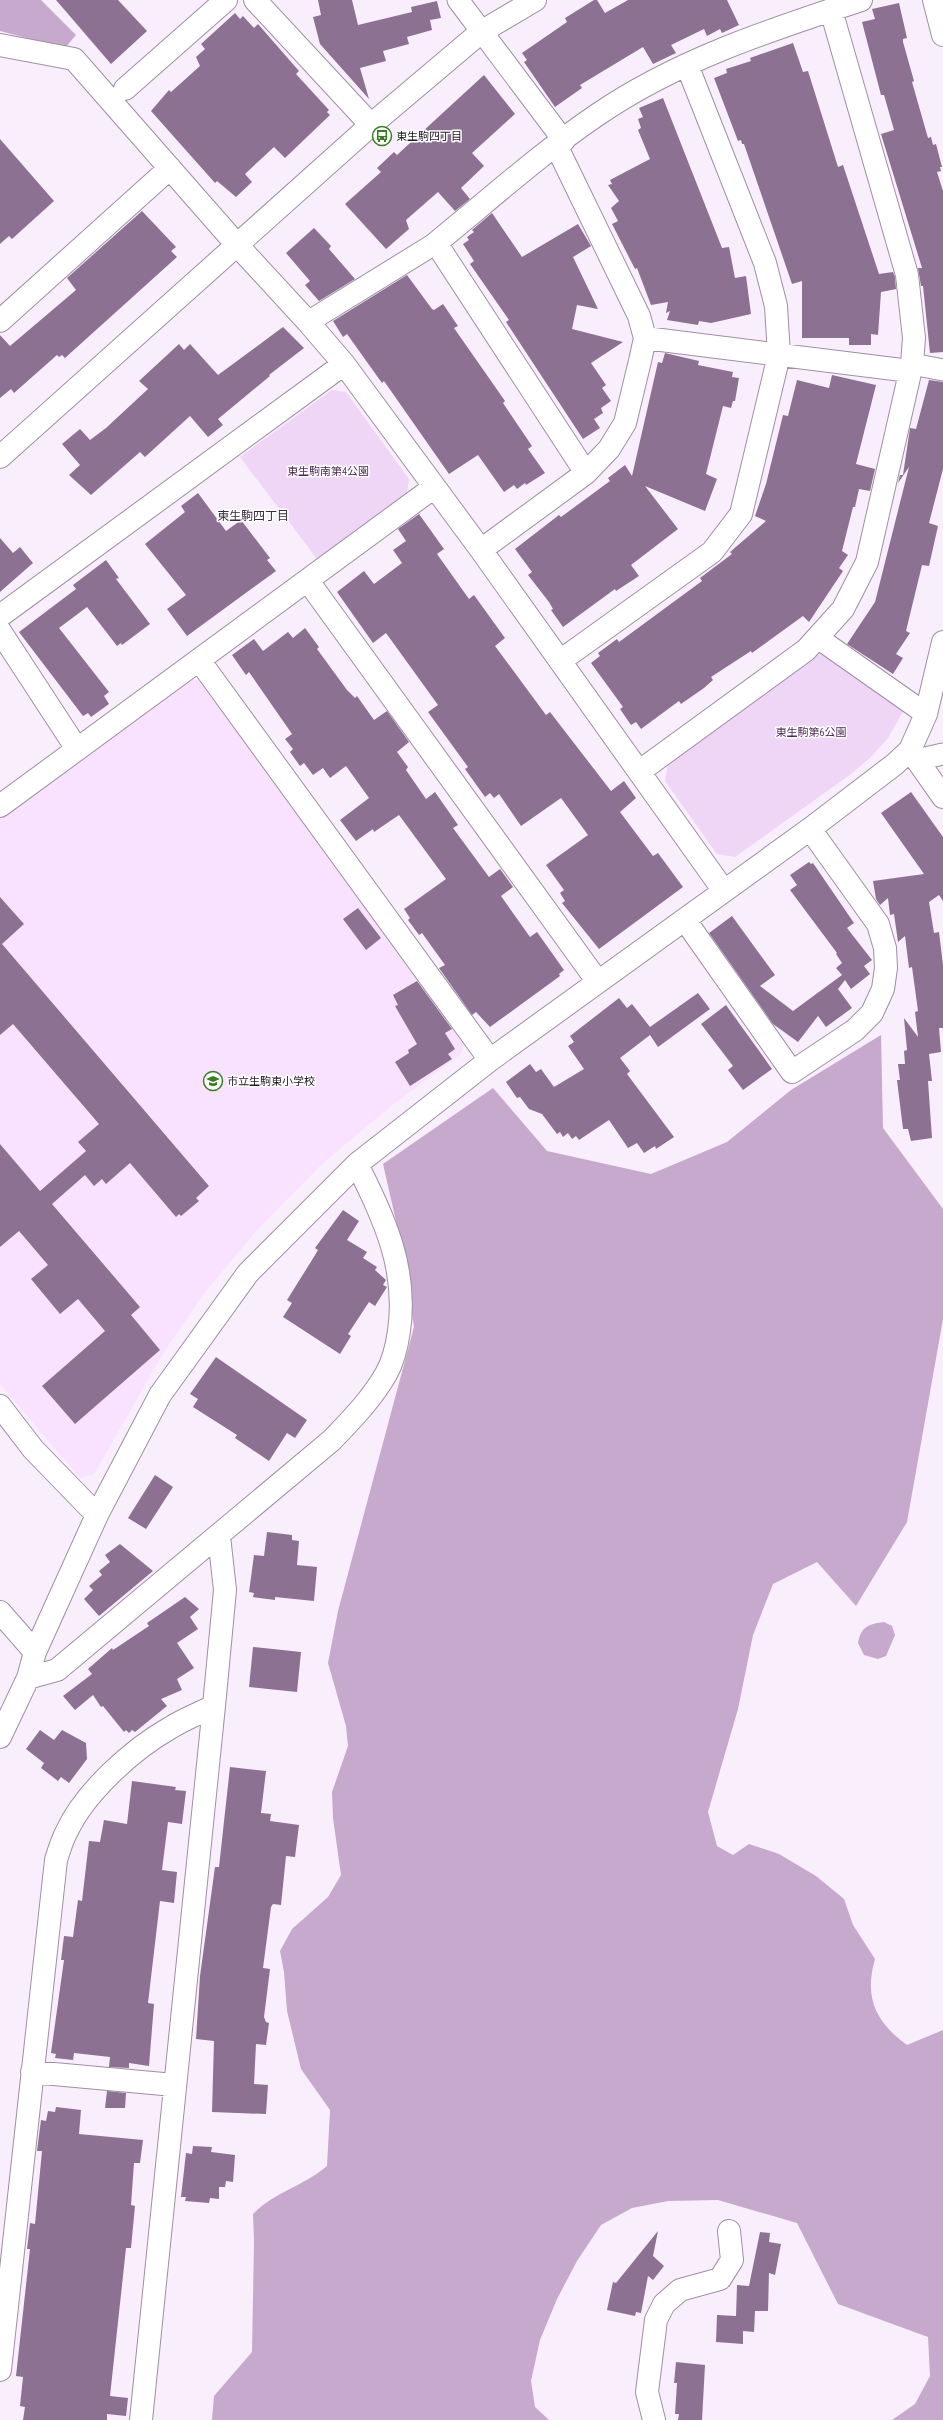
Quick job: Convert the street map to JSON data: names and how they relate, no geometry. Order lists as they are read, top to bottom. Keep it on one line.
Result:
{"districts":["東生駒四丁目"],"parks":["東生駒南第4公園","東生駒第6公園"],"places":{"bus stop":["東生駒四丁目"],"school or university":["市立生駒東小学校"]}}
